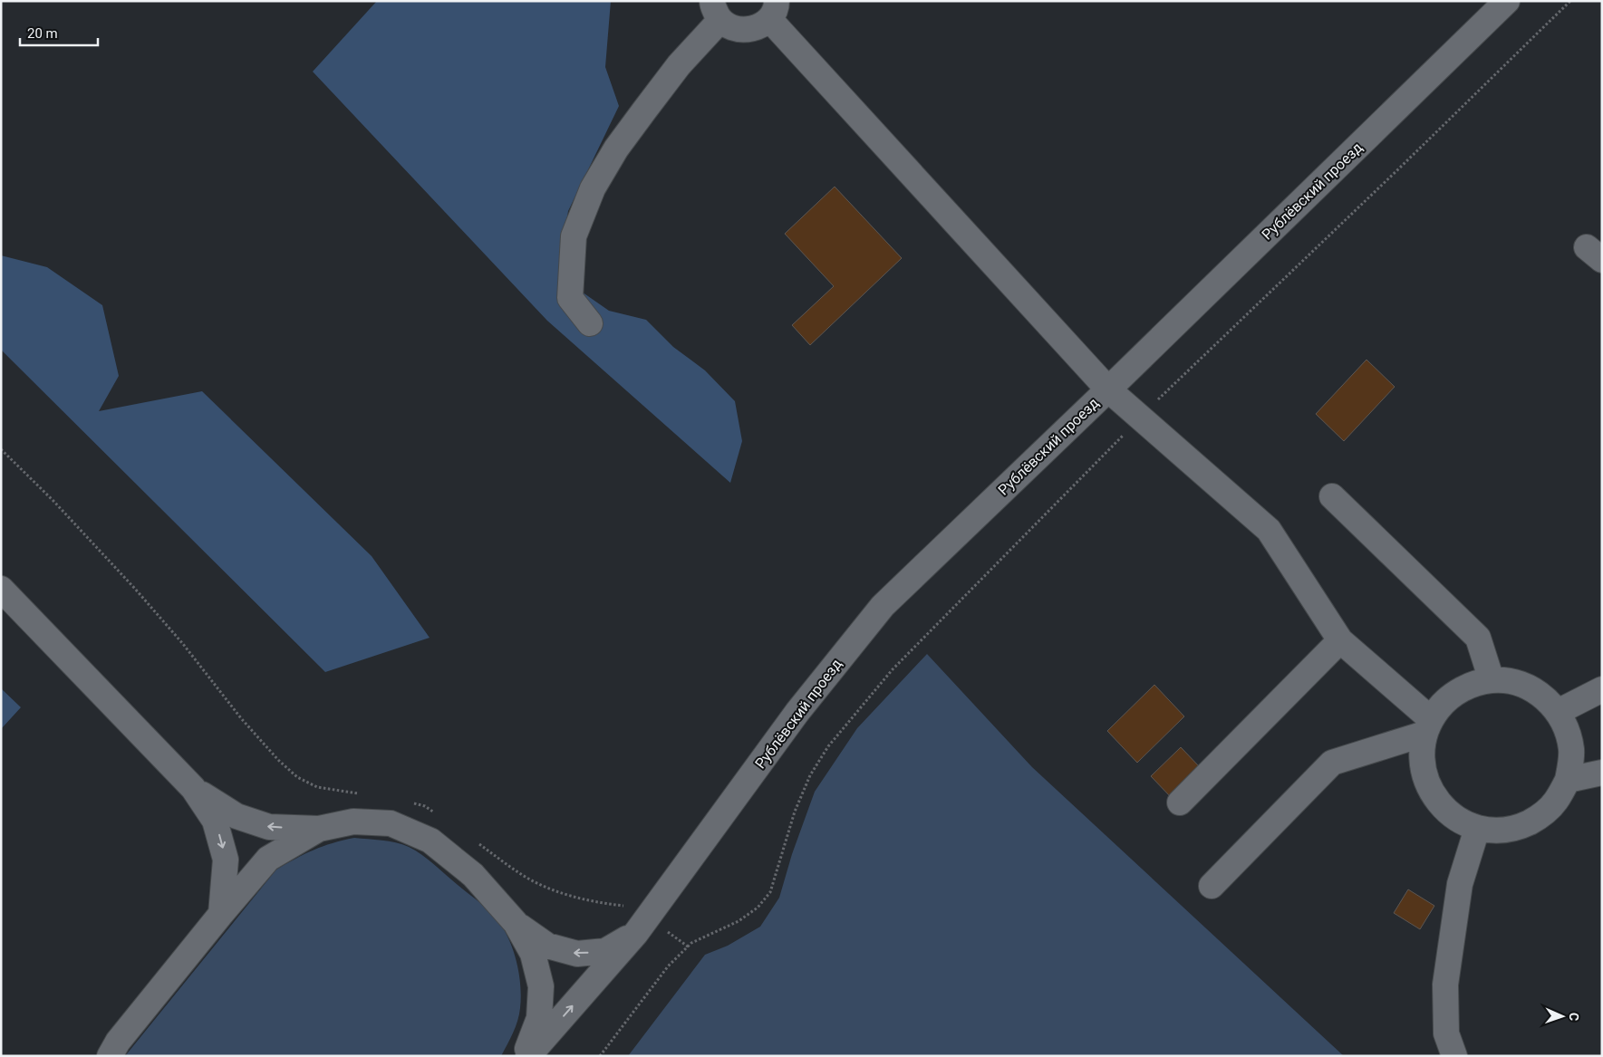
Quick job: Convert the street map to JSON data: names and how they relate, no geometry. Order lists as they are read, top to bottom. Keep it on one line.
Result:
{"streets":{"street":["Рублёвский проезд"]},"scale_bar":"20 m","north":"right"}
